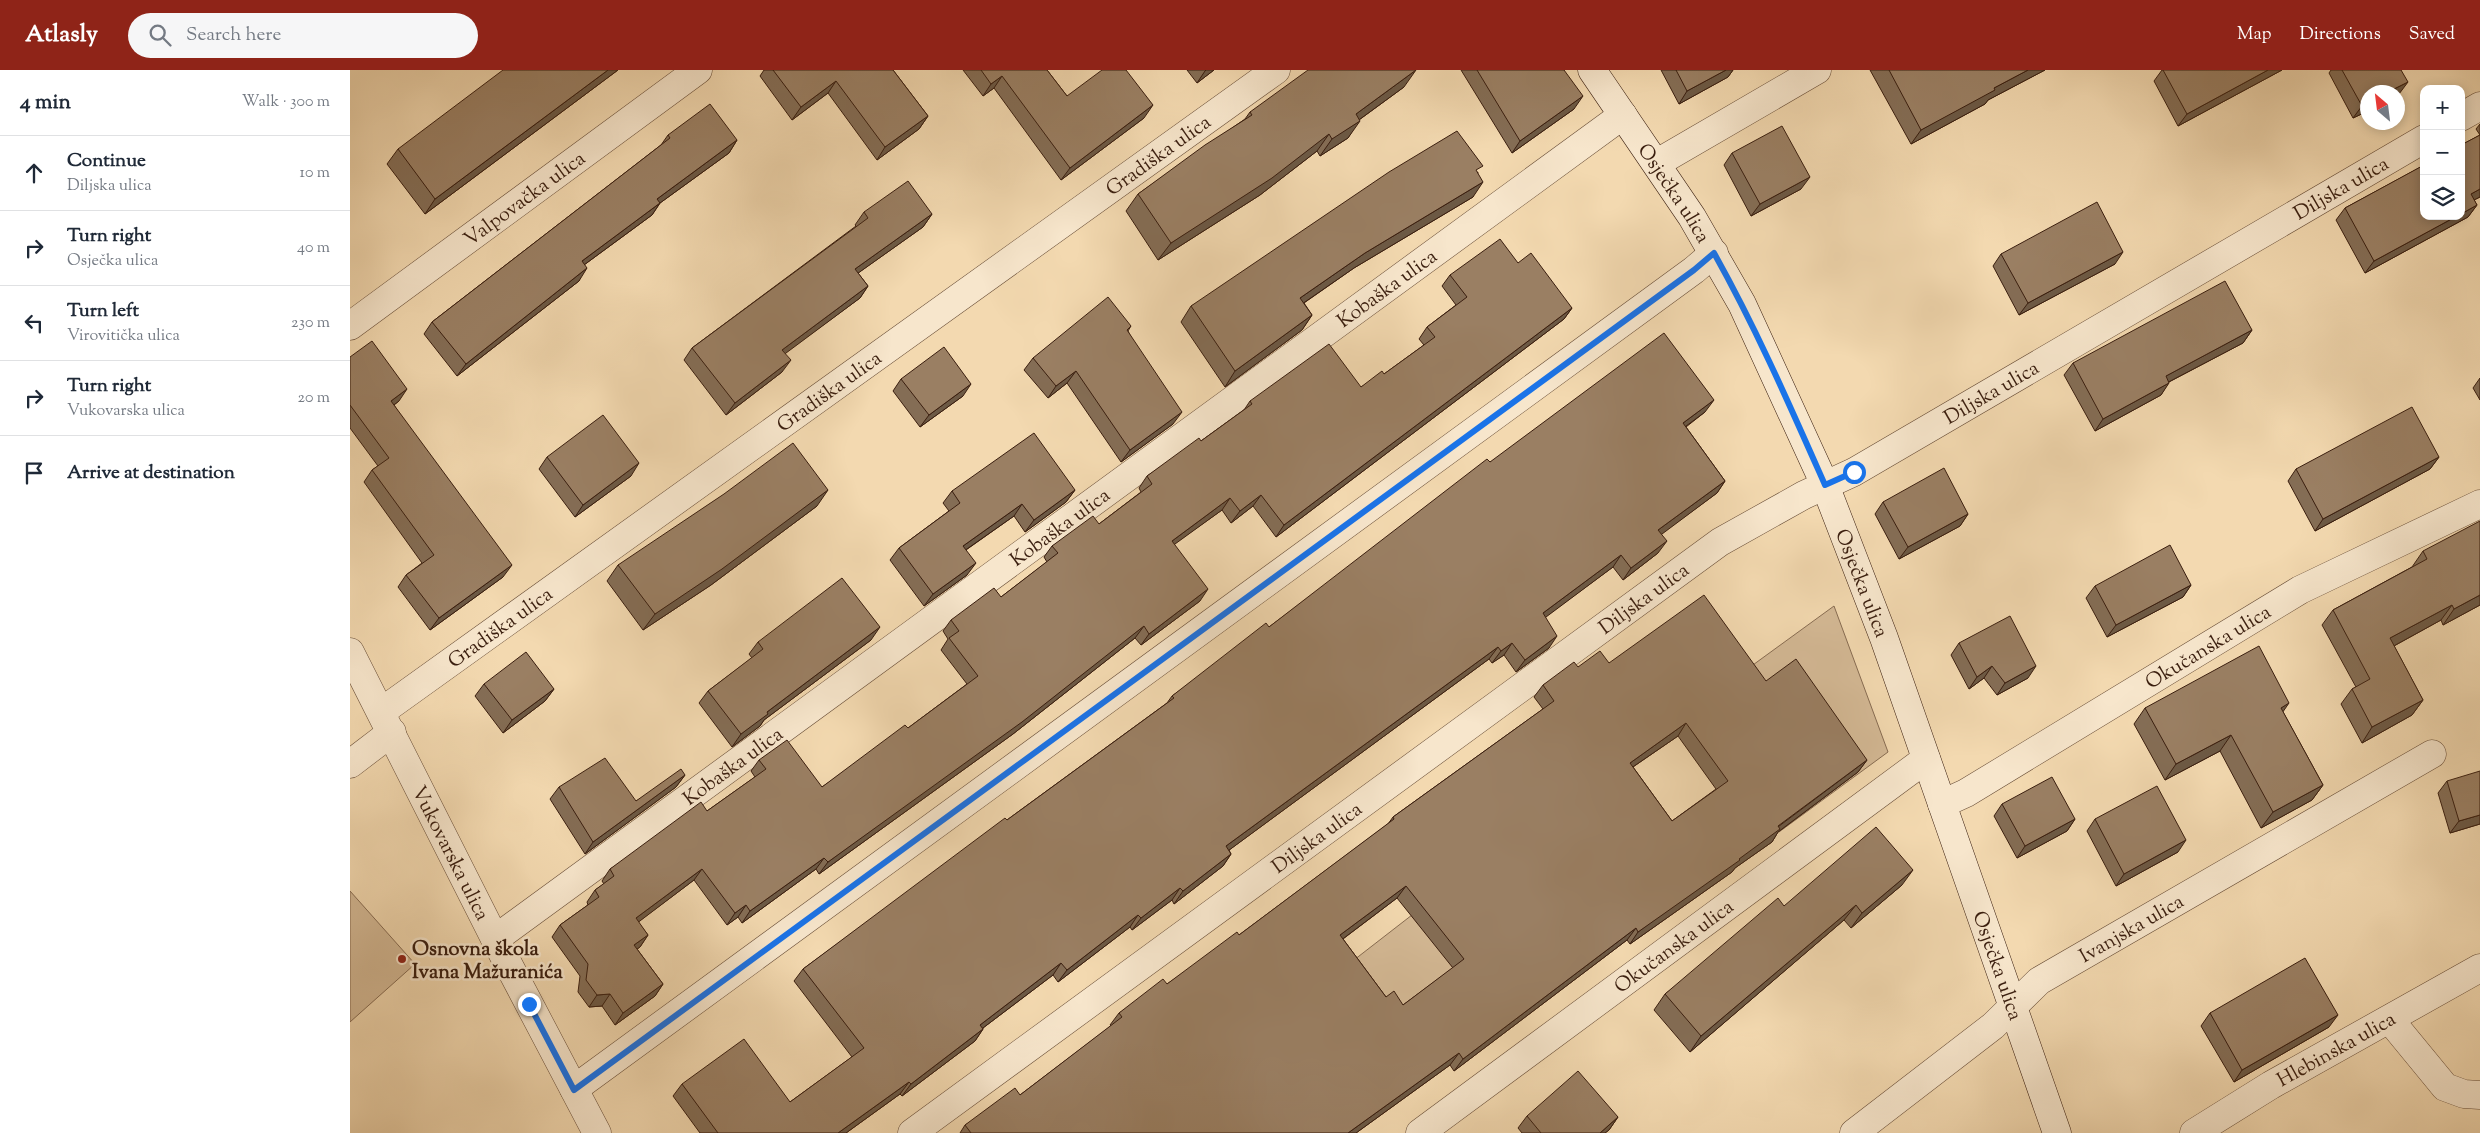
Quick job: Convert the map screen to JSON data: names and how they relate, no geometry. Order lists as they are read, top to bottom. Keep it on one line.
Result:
{"streets":{"street":["Gradiška ulica","Diljska ulica","Osječka ulica","Valpovačka ulica","Kobaška ulica","Okučanska ulica","Vukovarska ulica","Ivanjska ulica","Hlebinska ulica"]},"crossings":[["Gradiška ulica","Vukovarska ulica"],["Diljska ulica","Osječka ulica"],["Osječka ulica","Kobaška ulica"],["Osječka ulica","Okučanska ulica"],["Osječka ulica","Ivanjska ulica"],["Kobaška ulica","Vukovarska ulica"]],"places":["Osnovna škola Ivana Mažuranića"],"north":"top left","page":{"header":"Atlasly","search":"Search here","nav":["Map","Directions","Saved"],"heading":["4 min","Walk · 300 m"],"map_buttons":["+","−"],"list":[["Continue","Diljska ulica","10 m"],["Turn right","Osječka ulica","40 m"],["Turn left","Virovitička ulica","230 m"],["Turn right","Vukovarska ulica","20 m"],"Arrive at destination"]}}
